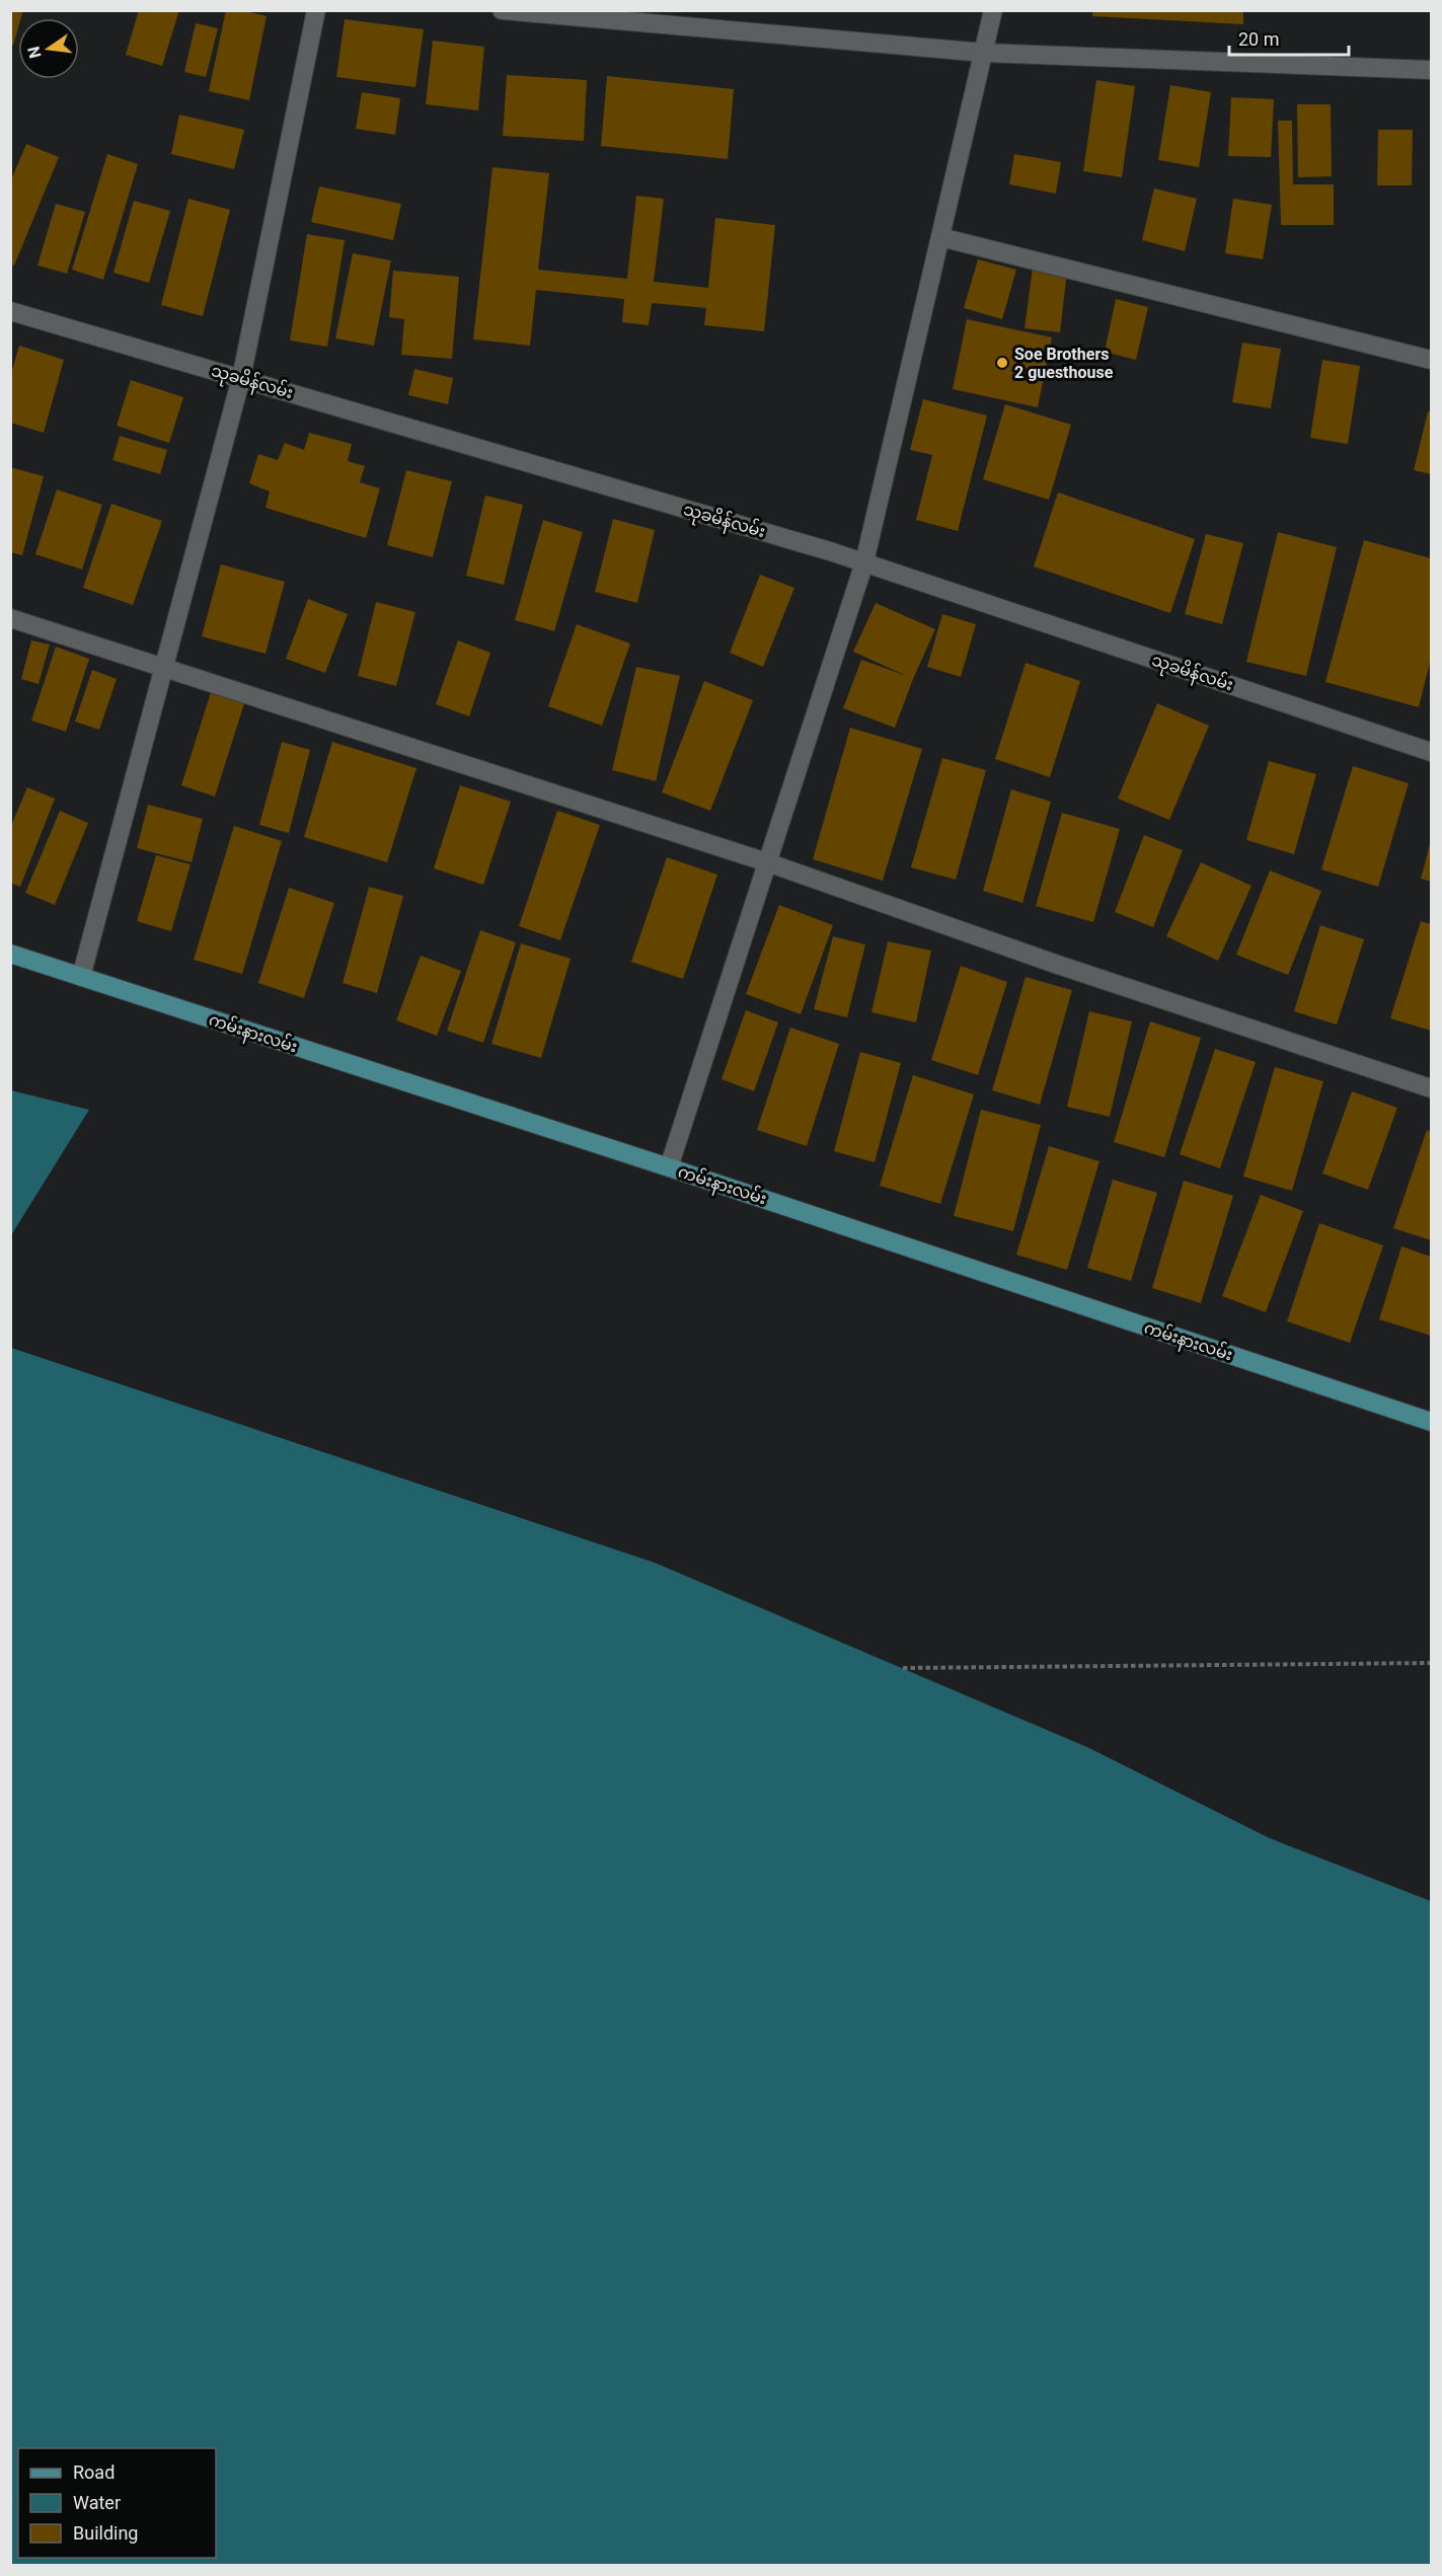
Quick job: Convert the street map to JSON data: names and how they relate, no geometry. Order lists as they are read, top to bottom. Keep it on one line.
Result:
{"streets":{"main road":["ကမ်းနားလမ်း"],"street":["သုခမိန်လမ်း"]},"places":["Soe Brothers 2 guesthouse"],"legend":["Road","Water","Building"],"scale_bar":"20 m","north":"left"}
